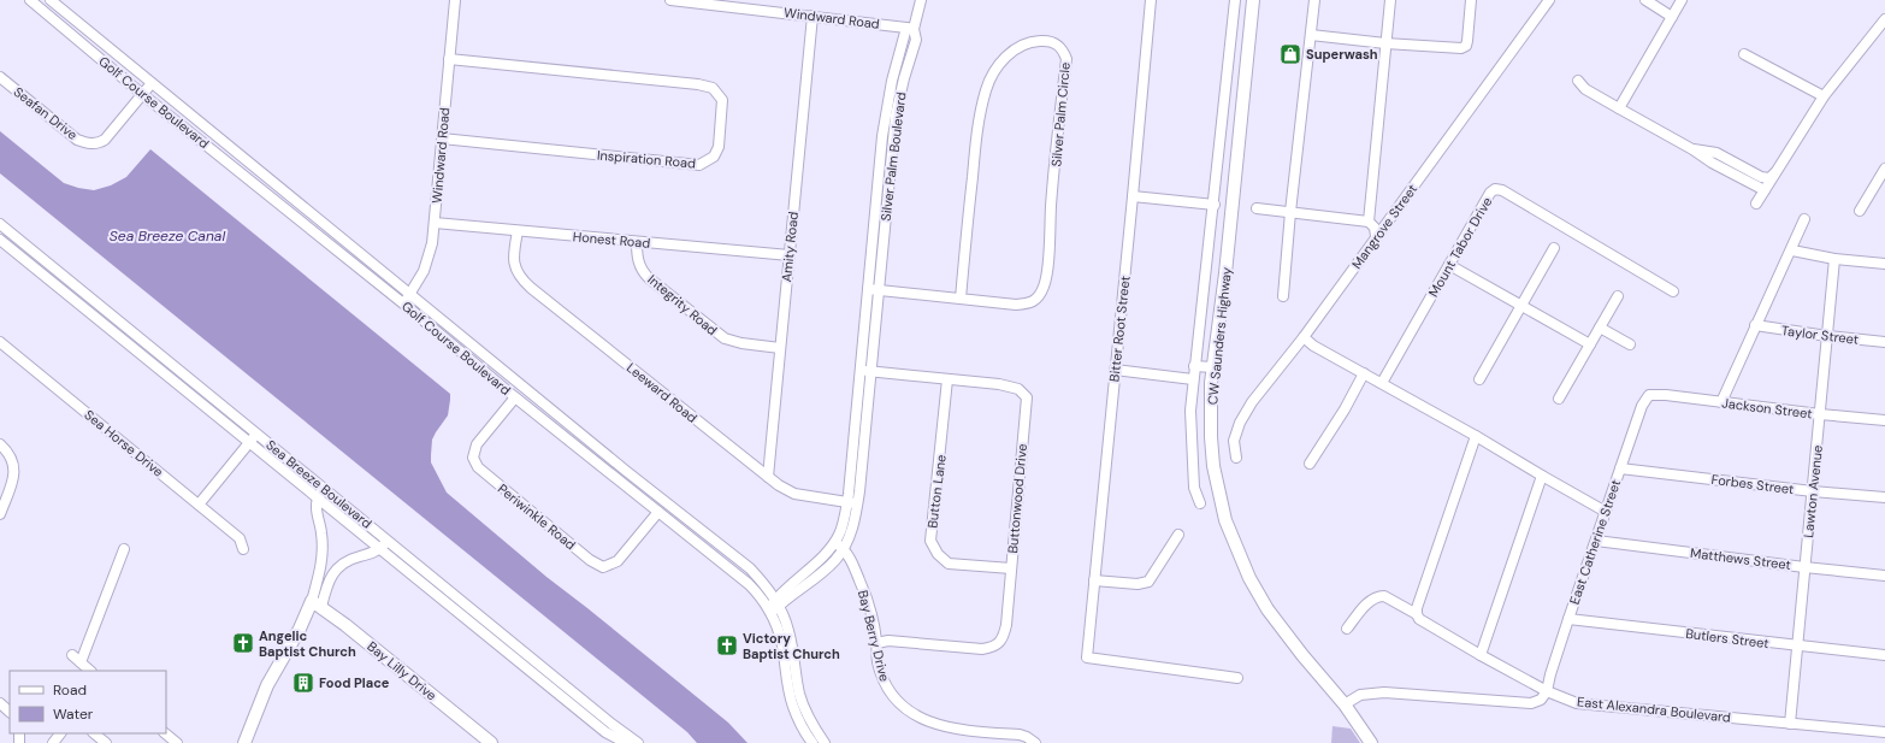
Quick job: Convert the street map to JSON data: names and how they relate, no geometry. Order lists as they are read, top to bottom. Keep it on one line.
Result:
{"streets":{"main road":["CW Saunders Highway","Bay Lilly Drive"],"street":["Windward Road","Golf Course Boulevard","Seafan Drive","Silver Palm Circle","Silver Palm Boulevard","Inspiration Road","Mangrove Street","Honest Road","Amity Road","Mount Tabor Drive","Integrity Road","Bitter Root Street","Taylor Street","Leeward Road","Jackson Street","Sea Horse Drive","Sea Breeze Boulevard","Forbes Street","Button Lane","Lawton Avenue","Buttonwood Drive","Periwinkle Road","East Catherine Street","Matthews Street","Bay Berry Drive","Butlers Street","East Alexandra Boulevard"]},"crossings":[["Windward Road","Golf Course Boulevard"],["Windward Road","Silver Palm Boulevard"],["Windward Road","Inspiration Road"],["Windward Road","Honest Road"],["Windward Road","Amity Road"],["Golf Course Boulevard","Seafan Drive"],["Golf Course Boulevard","Silver Palm Boulevard"],["Golf Course Boulevard","Periwinkle Road"],["Silver Palm Circle","Silver Palm Boulevard"],["Silver Palm Boulevard","Leeward Road"],["Silver Palm Boulevard","Buttonwood Drive"],["Silver Palm Boulevard","Bay Berry Drive"],["Honest Road","Amity Road"],["Honest Road","Integrity Road"],["Honest Road","Leeward Road"],["Amity Road","Integrity Road"],["Amity Road","Leeward Road"],["Taylor Street","Lawton Avenue"],["Jackson Street","Lawton Avenue"],["Jackson Street","East Catherine Street"],["Sea Breeze Boulevard","Bay Lilly Drive"],["Forbes Street","Lawton Avenue"],["Forbes Street","East Catherine Street"],["Button Lane","Buttonwood Drive"],["Lawton Avenue","Matthews Street"],["Lawton Avenue","Butlers Street"],["Lawton Avenue","East Alexandra Boulevard"],["Buttonwood Drive","Bay Berry Drive"],["East Catherine Street","Matthews Street"],["East Catherine Street","Butlers Street"],["East Catherine Street","East Alexandra Boulevard"]],"water":["Sea Breeze Canal"],"places":{"shop":["Superwash"],"church":["Angelic Baptist Church","Victory Baptist Church"],"building":["Food Place"]},"legend":["Road","Water"]}
